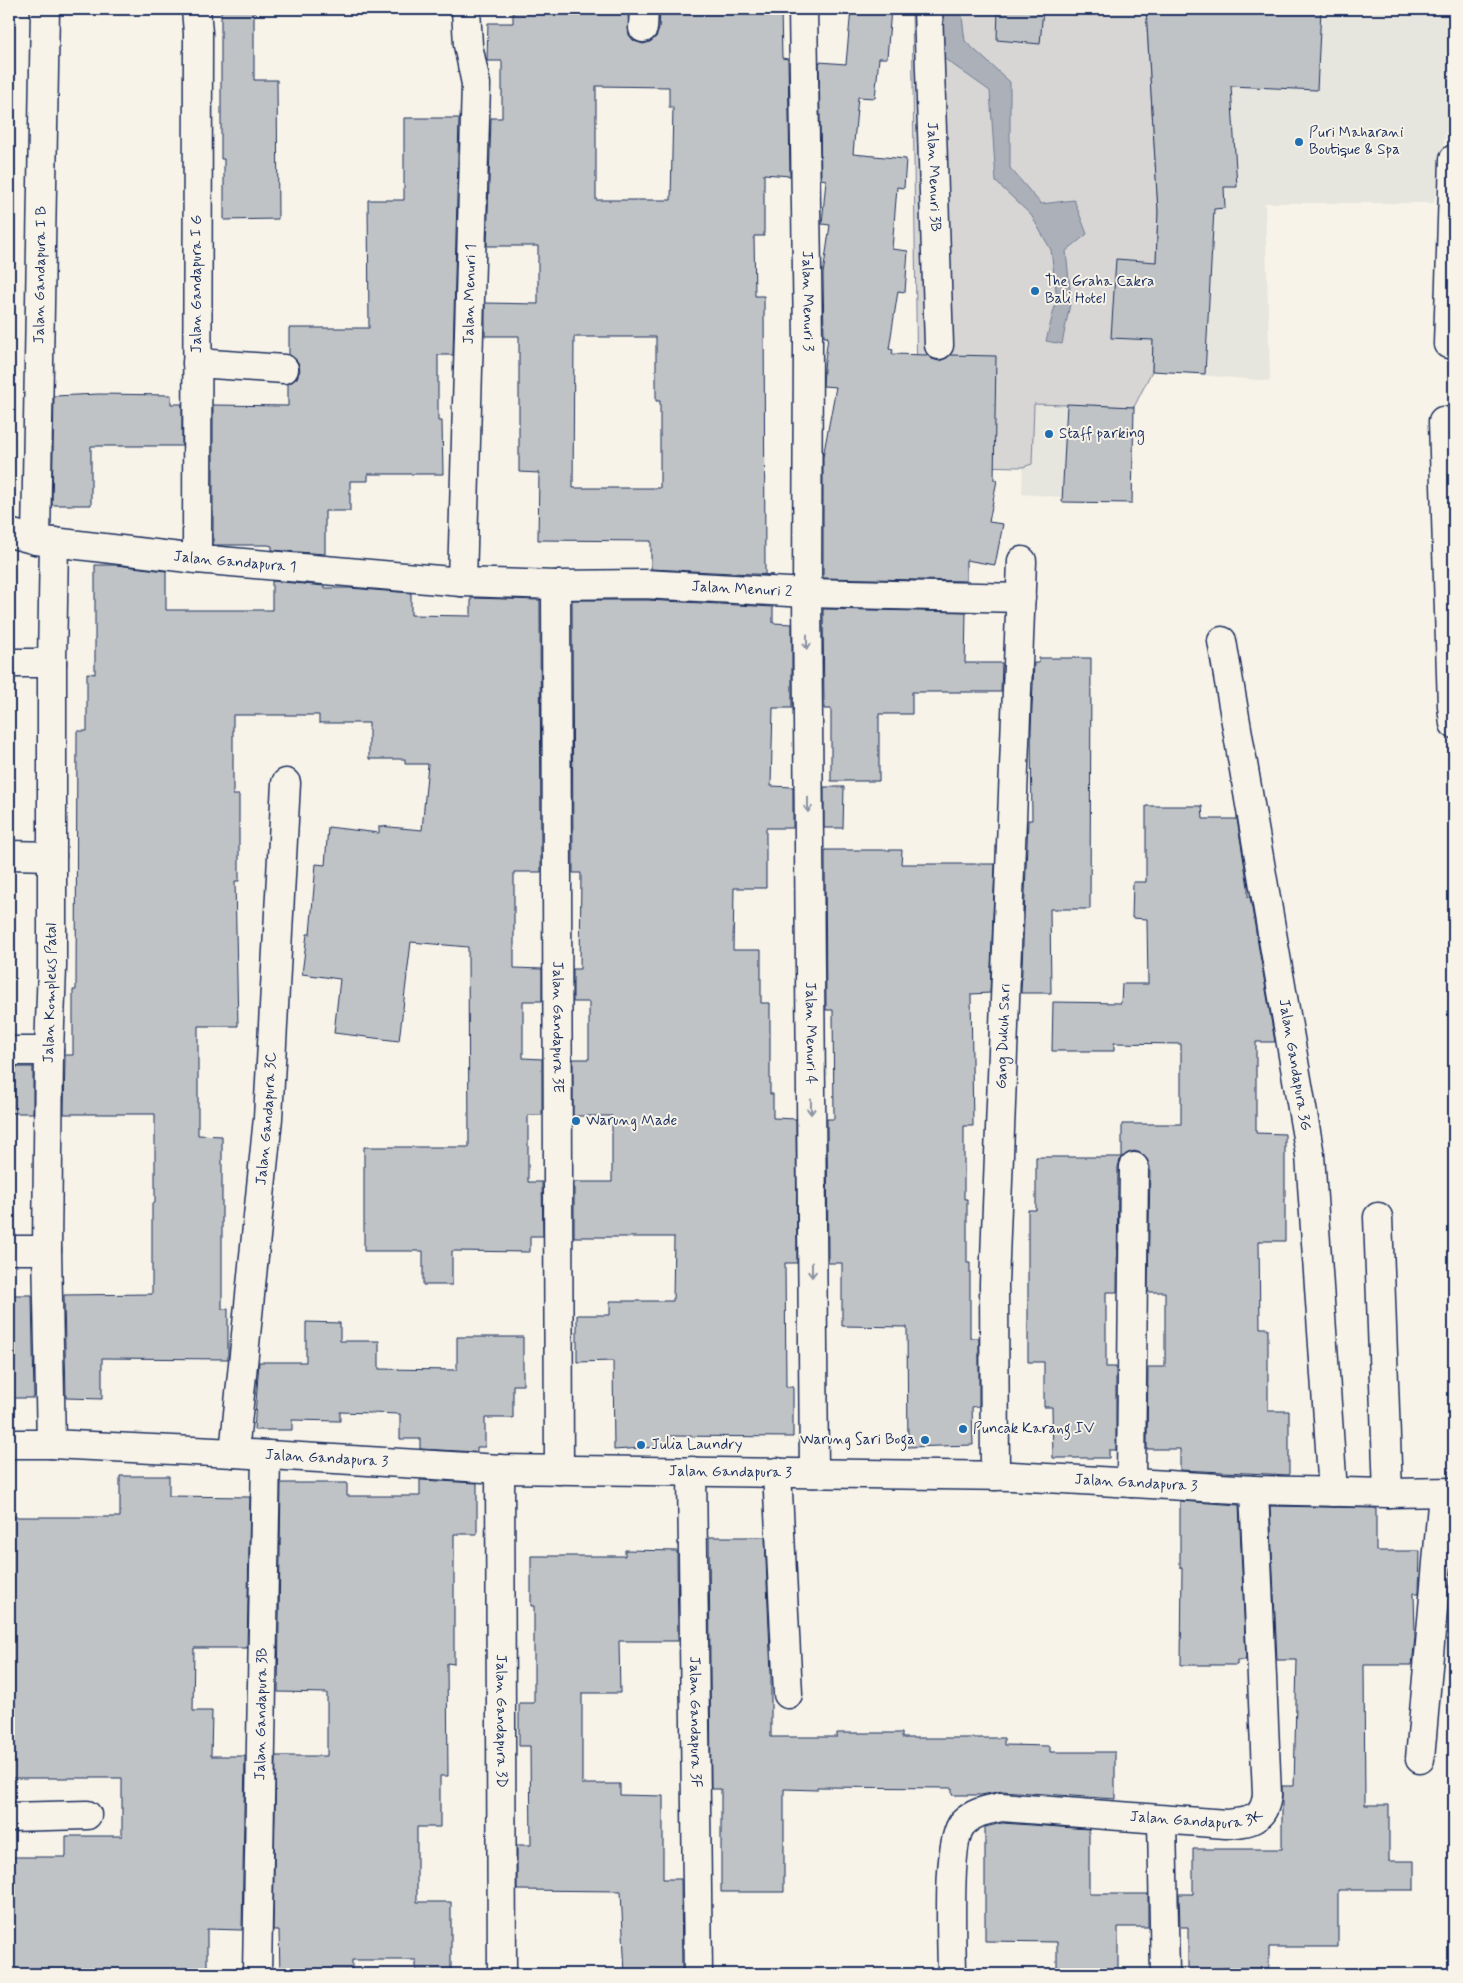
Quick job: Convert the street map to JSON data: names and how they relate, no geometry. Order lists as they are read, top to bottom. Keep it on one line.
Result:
{"streets":{"street":["Jalan Menuri 3B","Jalan Gandapura I B","Jalan Gandapura I G","Jalan Menuri 1","Jalan Menuri 3","Jalan Gandapura 1","Jalan Menuri 2","Jalan Kompleks Patal","Jalan Gandapura 3E","Jalan Menuri 4","Gang Dukuh Sari","Jalan Gandapura 3G","Jalan Gandapura 3C","Jalan Gandapura 3","Jalan Gandapura 3B","Jalan Gandapura 3D","Jalan Gandapura 3F","Jalan Gandapura 3K"]},"crossings":[["Jalan Gandapura I B","Jalan Gandapura 1"],["Jalan Gandapura I B","Jalan Kompleks Patal"],["Jalan Gandapura I G","Jalan Gandapura 1"],["Jalan Menuri 1","Jalan Gandapura 1"],["Jalan Menuri 1","Jalan Menuri 2"],["Jalan Menuri 3","Jalan Menuri 2"],["Jalan Menuri 3","Jalan Menuri 4"],["Jalan Gandapura 1","Jalan Menuri 2"],["Jalan Gandapura 1","Jalan Kompleks Patal"],["Jalan Menuri 2","Jalan Gandapura 3E"],["Jalan Menuri 2","Jalan Menuri 4"],["Jalan Menuri 2","Gang Dukuh Sari"],["Jalan Kompleks Patal","Jalan Gandapura 3"],["Jalan Gandapura 3E","Jalan Gandapura 3"],["Jalan Menuri 4","Jalan Gandapura 3"],["Gang Dukuh Sari","Jalan Gandapura 3"],["Jalan Gandapura 3G","Jalan Gandapura 3"],["Jalan Gandapura 3C","Jalan Gandapura 3"],["Jalan Gandapura 3","Jalan Gandapura 3B"],["Jalan Gandapura 3","Jalan Gandapura 3D"],["Jalan Gandapura 3","Jalan Gandapura 3F"],["Jalan Gandapura 3","Jalan Gandapura 3K"]],"one_way":["Jalan Menuri 4"],"places":["Puri Maharani Boutique & Spa","The Graha Cakra Bali Hotel","Staff parking","Warung Made","Puncak Karang IV","Warung Sari Boga","Julia Laundry"]}
